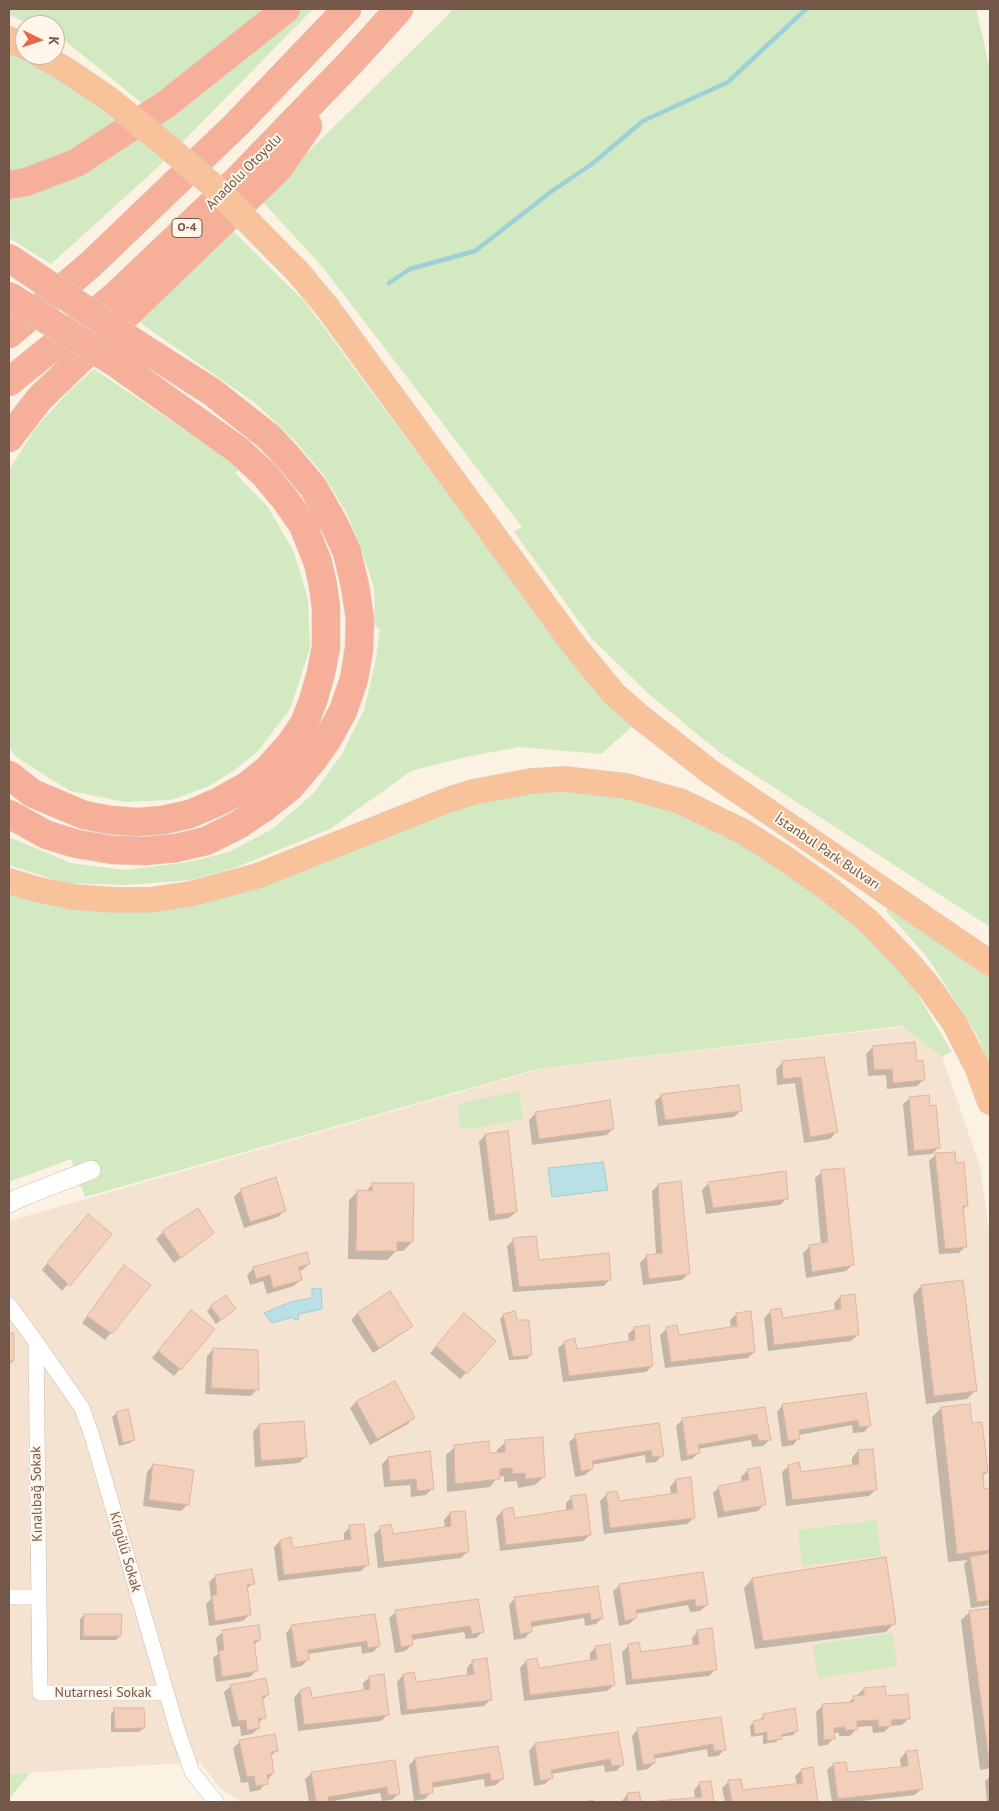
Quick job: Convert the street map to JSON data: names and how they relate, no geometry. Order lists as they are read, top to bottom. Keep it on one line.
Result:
{"streets":{"highway":["Anadolu Otoyolu","O-4","İstanbul Park Bulvarı"],"street":["Kınalıbağ Sokak","Kirgülü Sokak","Nutarnesi Sokak"]},"crossings":[["Kınalıbağ Sokak","Kirgülü Sokak"],["Kınalıbağ Sokak","Nutarnesi Sokak"],["Kirgülü Sokak","Nutarnesi Sokak"]],"north":"right"}
